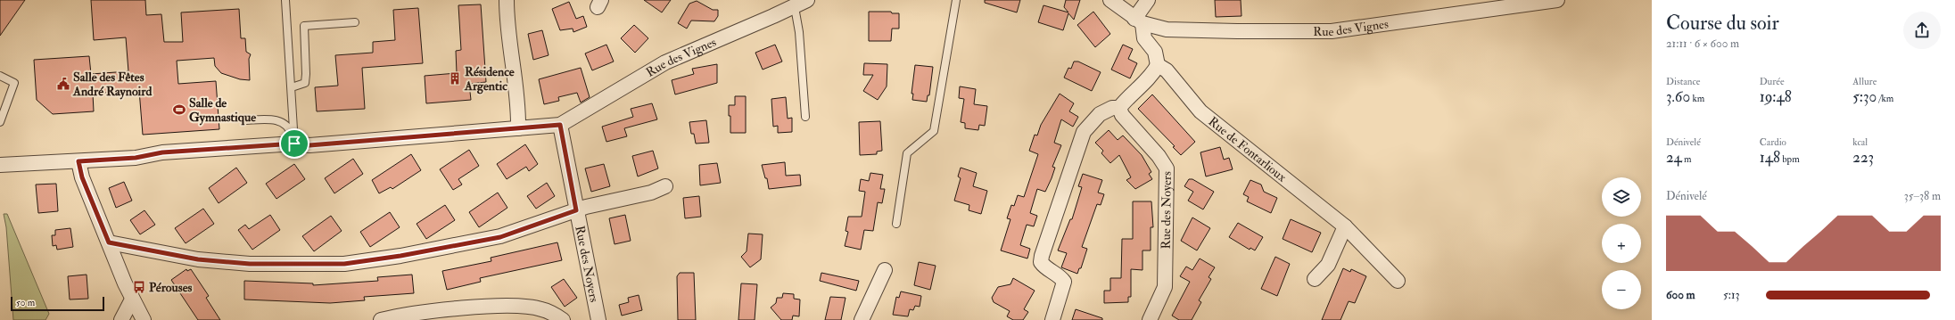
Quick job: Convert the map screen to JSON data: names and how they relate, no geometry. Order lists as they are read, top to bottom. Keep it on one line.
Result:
{"streets":{"street":["Rue des Vignes","Rue de Fontarlioux","Rue des Noyers"]},"crossings":[["Rue des Vignes","Rue des Noyers"]],"places":{"building":["Résidence Argentic"],"public building":["Salle des Fêtes André Raynoird"],"sports":["Salle de Gymnastique"],"bus stop":["Pérouses"]},"scale_bar":"50 m","page":{"heading":["Course du soir","21:11 · 6 × 600 m"],"stats":[["Distance","3.60 km"],["Durée","19:48"],["Allure","5:30 /km"],["Dénivelé","24 m"],["Cardio","148 bpm"],["kcal","223"]],"map_buttons":["+","−"],"chart":["Dénivelé","35–38 m"],"list":[{"name":"600 m","note":"5:13"}],"scale":"50 m"}}
